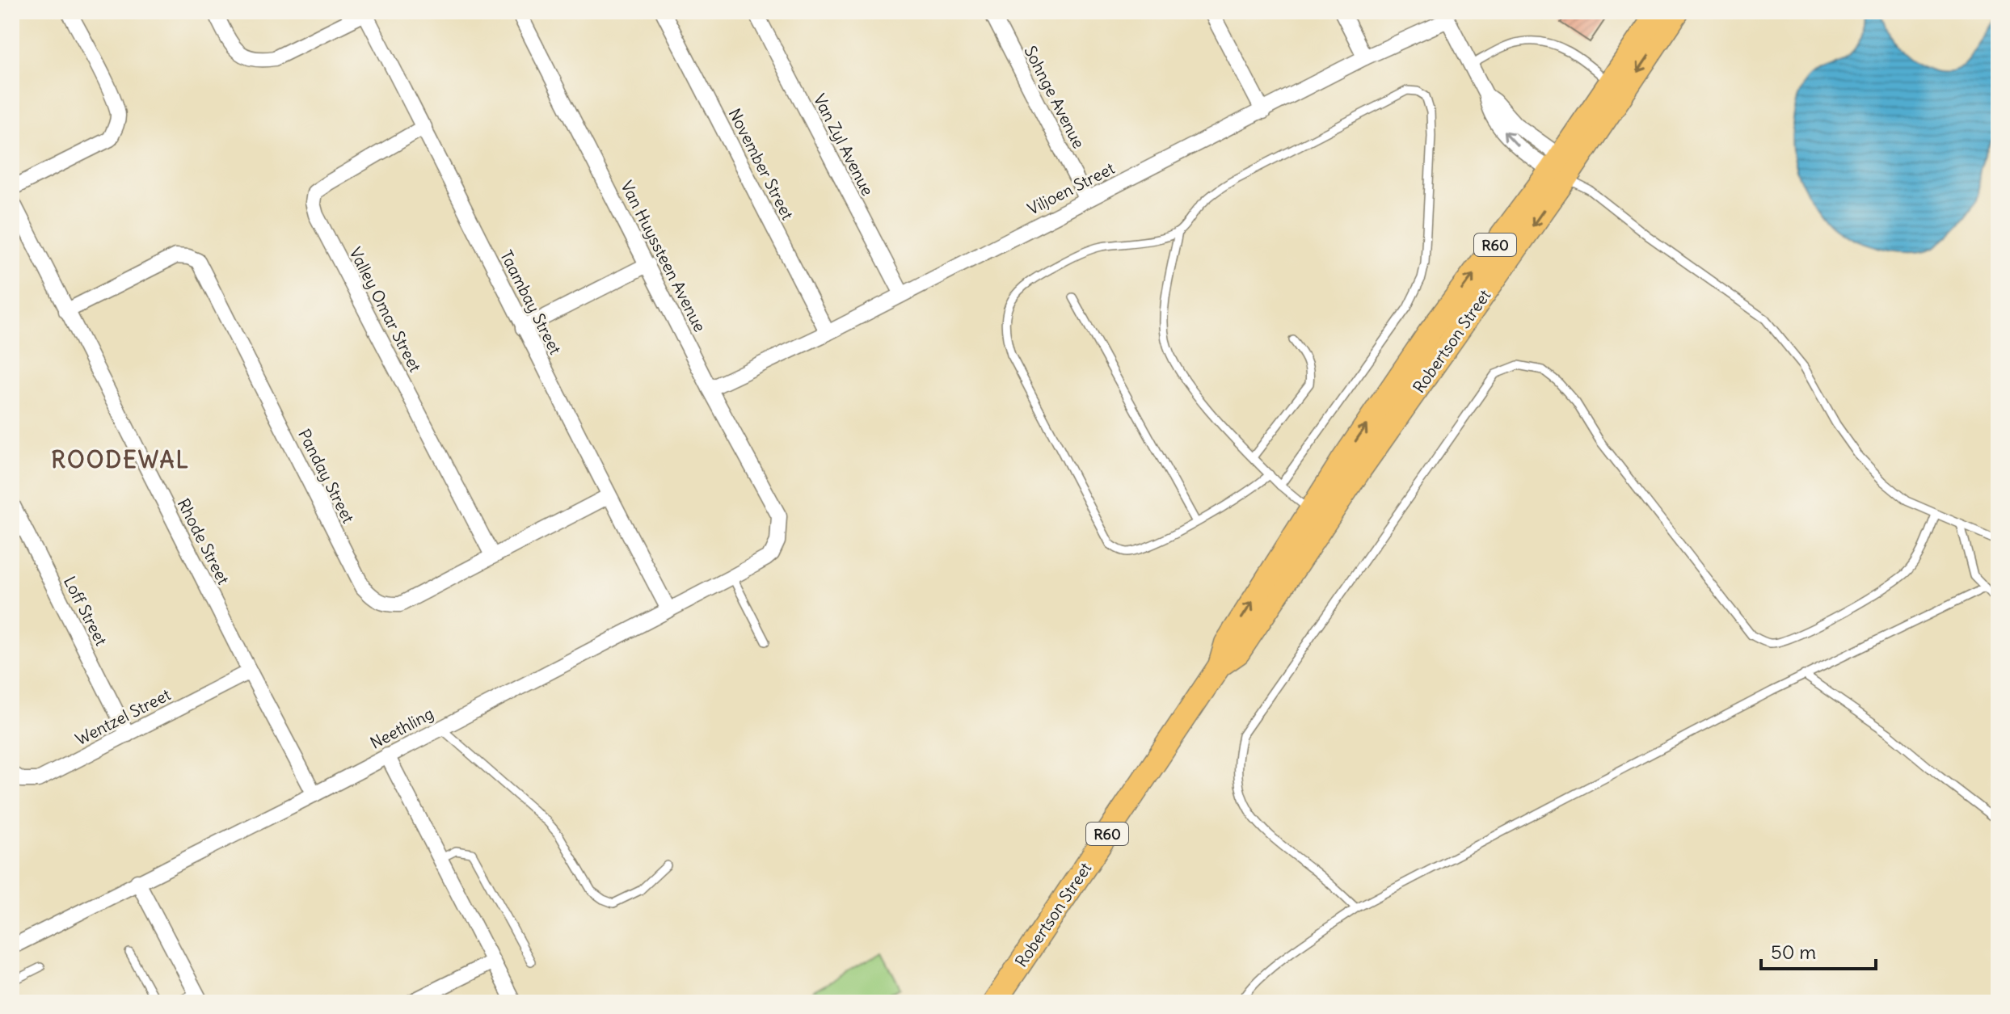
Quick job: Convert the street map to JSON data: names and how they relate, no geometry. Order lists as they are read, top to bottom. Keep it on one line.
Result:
{"streets":{"main road":["R60","Robertson Street"],"street":["Sohnge Avenue","Van Zyl Avenue","November Street","Viljoen Street","Van Huyssteen Avenue","Taambay Street","Valley Omar Street","Panday Street","Rhode Street","Loff Street","Wentzel Street","Neethling"]},"crossings":[["Sohnge Avenue","Viljoen Street"],["Van Zyl Avenue","Viljoen Street"],["November Street","Viljoen Street"],["Viljoen Street","Van Huyssteen Avenue"],["Van Huyssteen Avenue","Neethling"],["Taambay Street","Valley Omar Street"],["Taambay Street","Panday Street"],["Taambay Street","Neethling"],["Valley Omar Street","Panday Street"],["Panday Street","Rhode Street"],["Rhode Street","Wentzel Street"],["Rhode Street","Neethling"],["Loff Street","Wentzel Street"]],"districts":["ROODEWAL"],"scale_bar":"50 m"}
